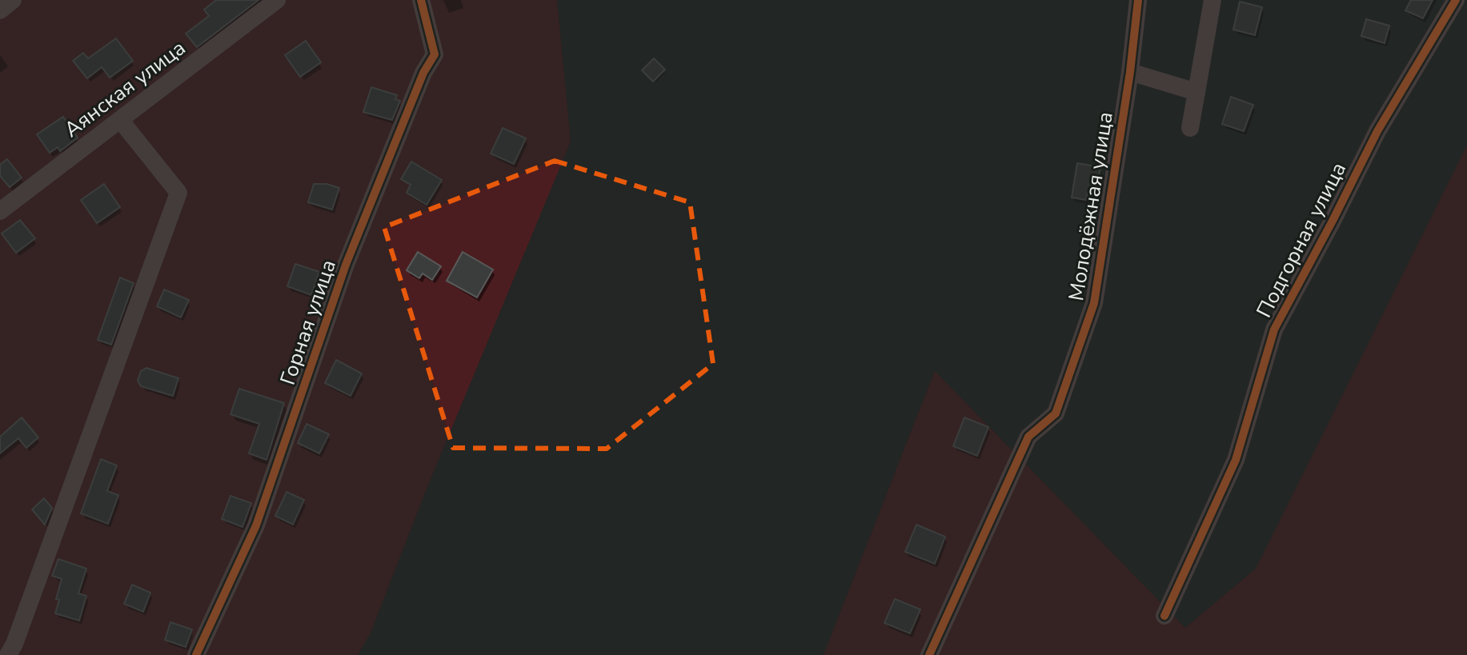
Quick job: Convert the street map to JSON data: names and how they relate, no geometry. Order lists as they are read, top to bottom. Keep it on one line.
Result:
{"streets":{"street":["Аянская улица","Молодёжная улица","Подгорная улица","Горная улица"]}}
